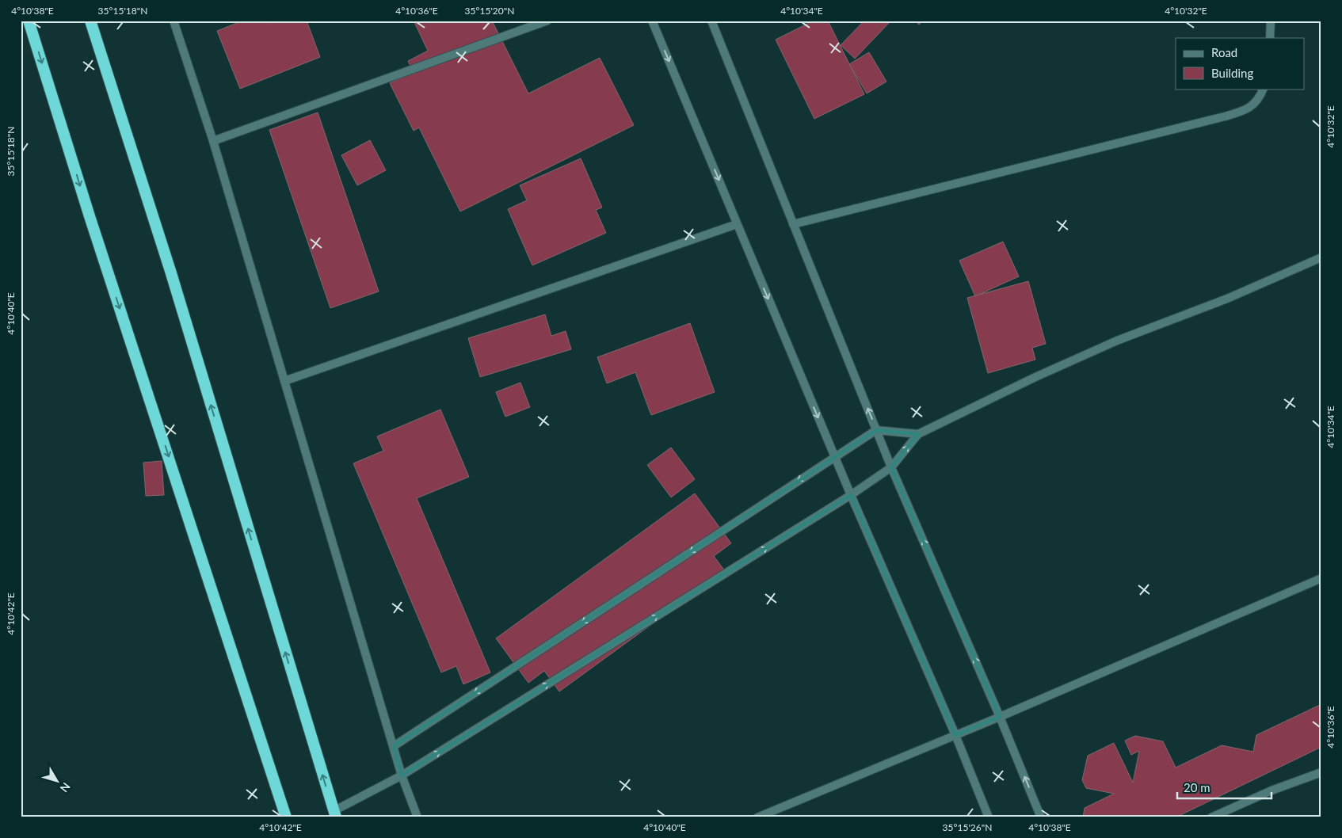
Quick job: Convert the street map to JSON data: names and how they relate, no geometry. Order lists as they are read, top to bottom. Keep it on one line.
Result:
{"legend":["Road","Building"],"scale_bar":"20 m","north":"bottom right","coordinates":["4°10'38\"E","35°15'18\"N","4°10'36\"E","35°15'20\"N","4°10'34\"E","4°10'32\"E","4°10'40\"E","4°10'42\"E","35°15'26\"N"]}
